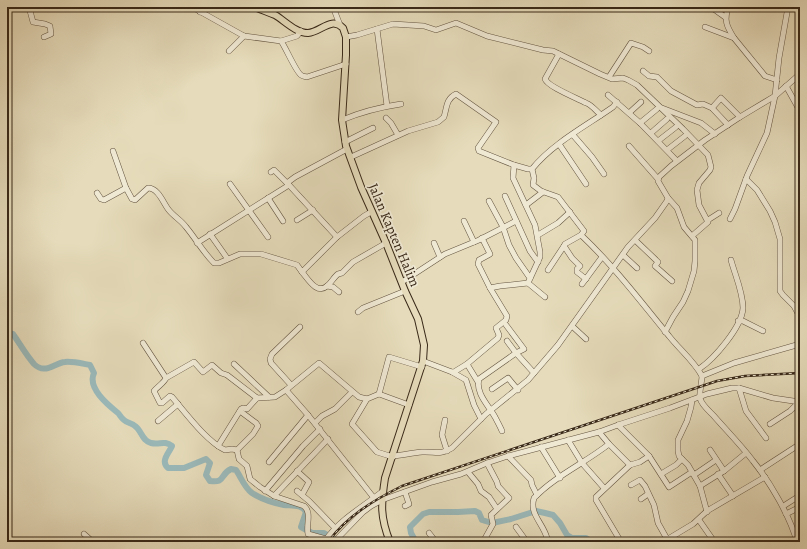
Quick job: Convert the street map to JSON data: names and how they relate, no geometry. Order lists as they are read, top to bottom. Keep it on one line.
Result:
{"streets":{"main road":["Jalan Kapten Halim"]}}
